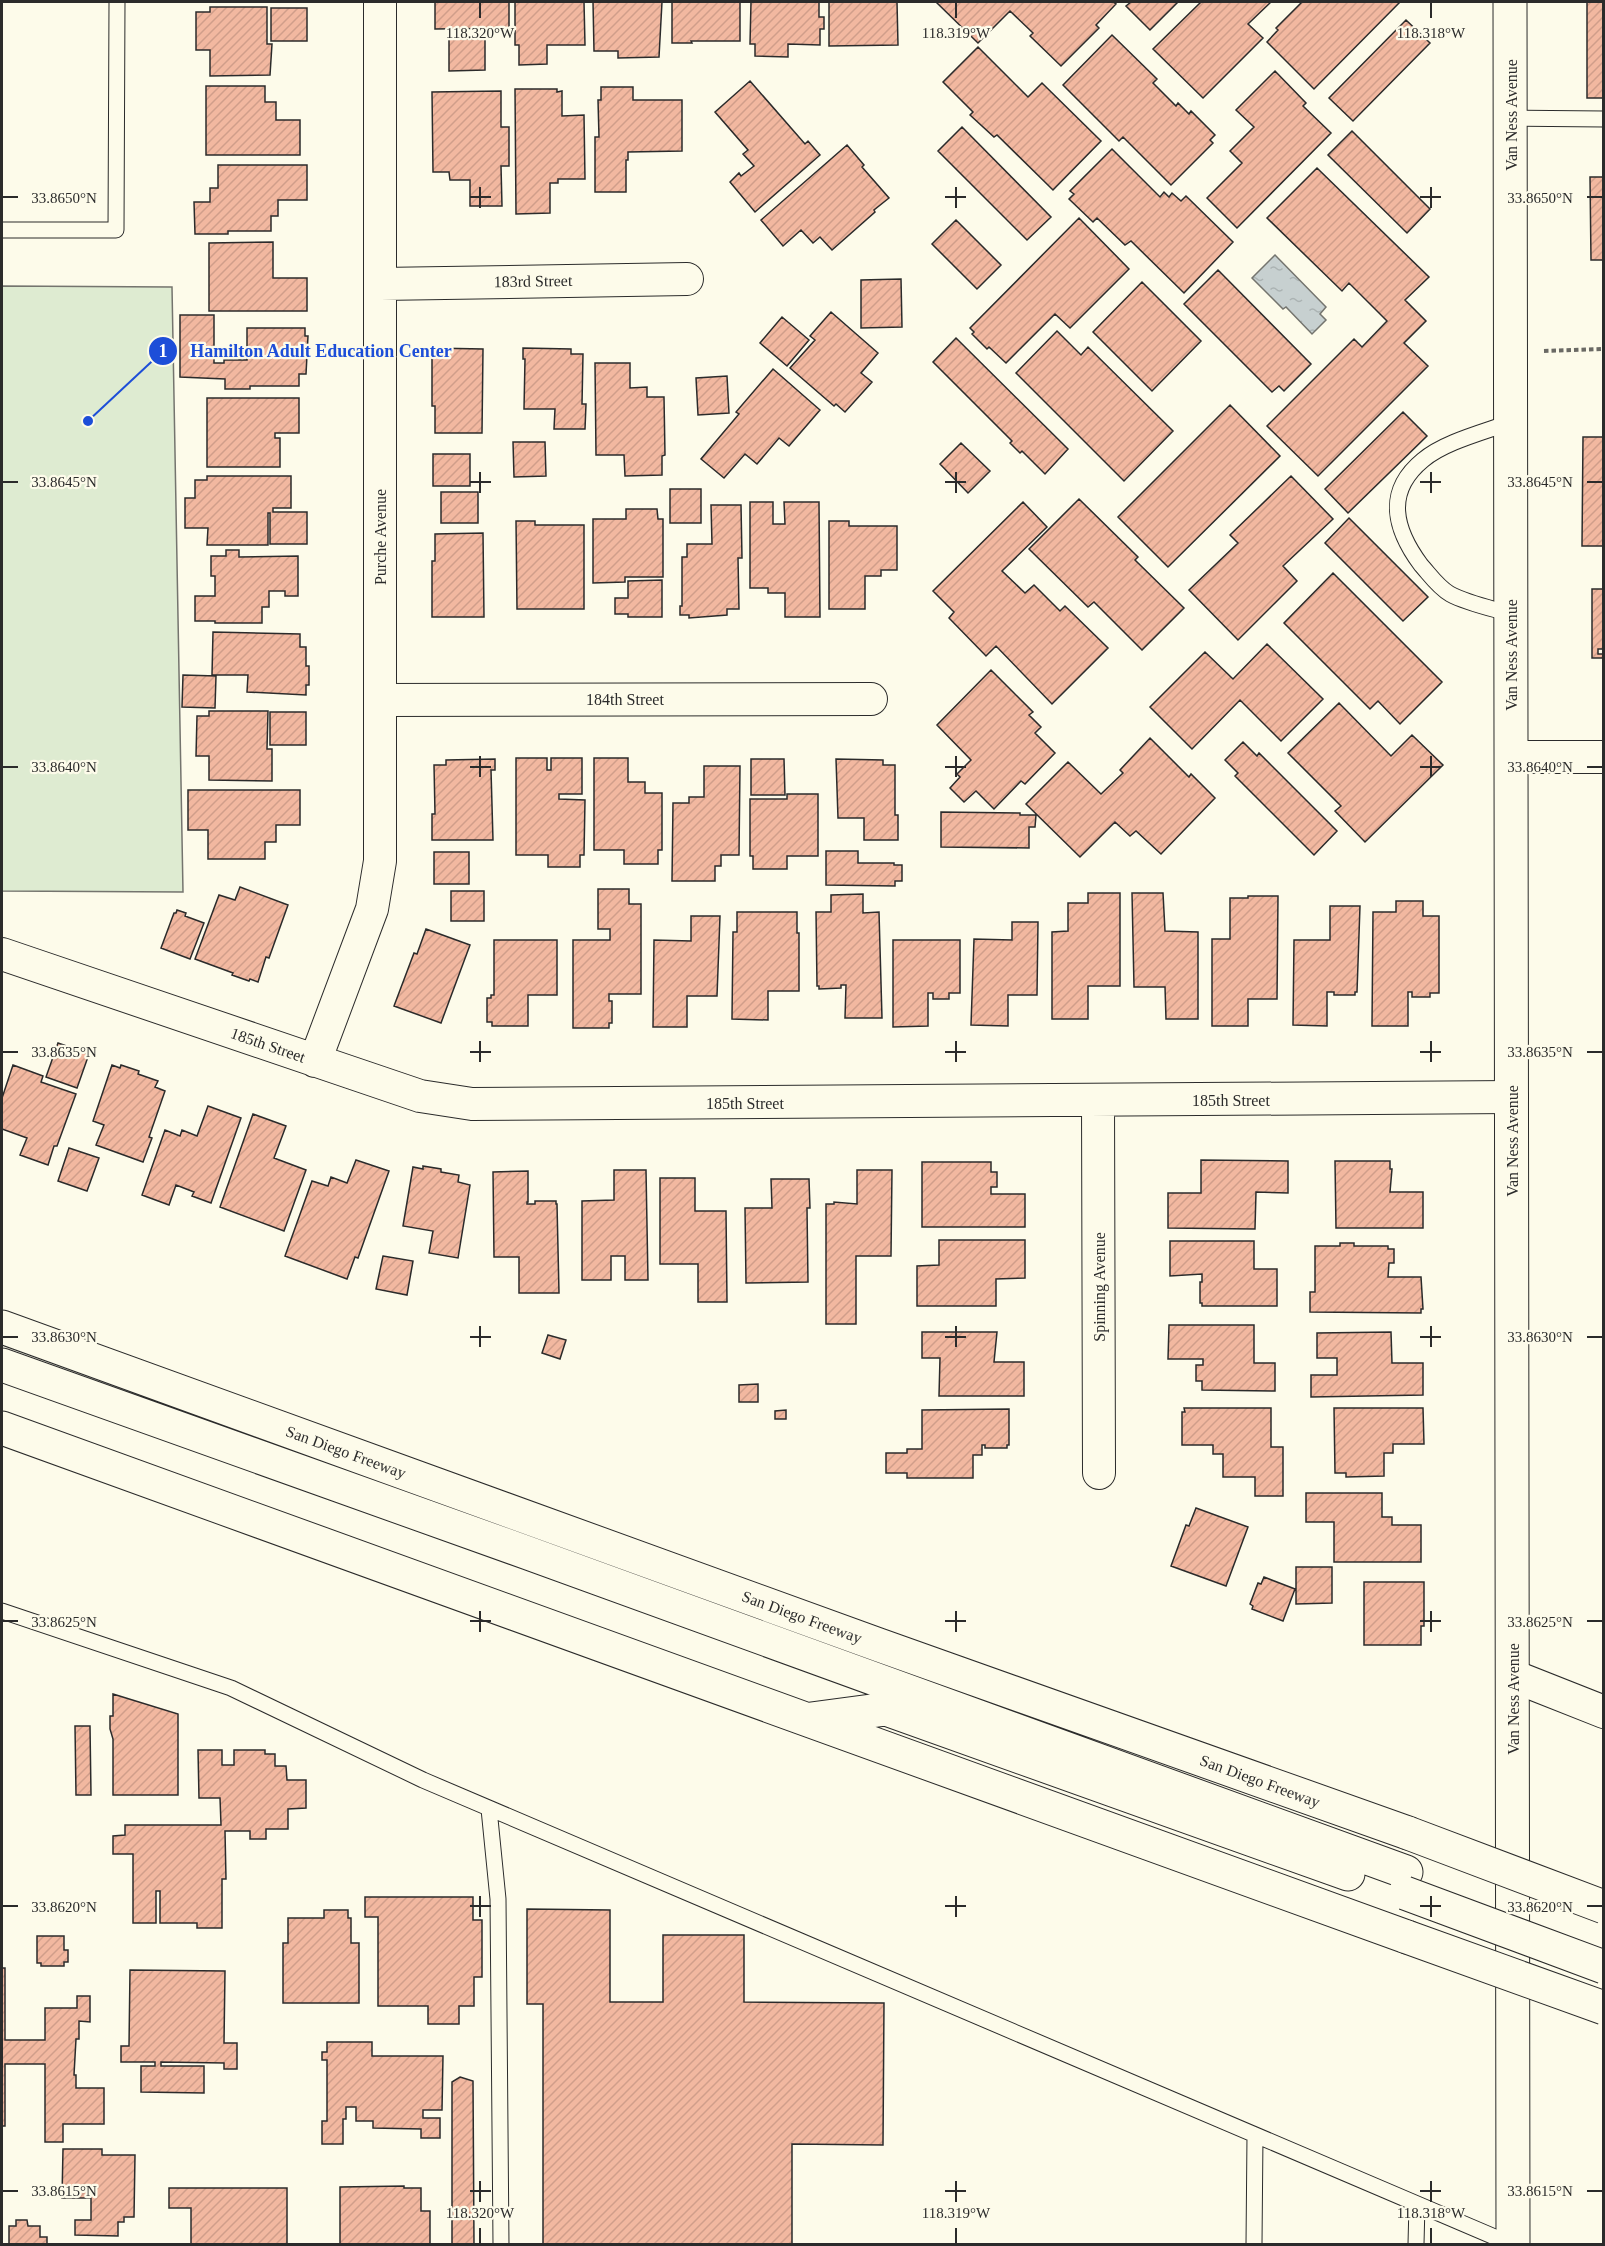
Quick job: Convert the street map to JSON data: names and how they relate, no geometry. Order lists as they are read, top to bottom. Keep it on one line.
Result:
{"streets":{"main road":["Van Ness Avenue","San Diego Freeway"],"street":["183rd Street","Purche Avenue","184th Street","185th Street","Spinning Avenue"]},"crossings":[["Van Ness Avenue","185th Street"],["183rd Street","Purche Avenue"],["Purche Avenue","184th Street"],["Purche Avenue","185th Street"],["185th Street","Spinning Avenue"]],"places":["Hamilton Adult Education Center"],"coordinates":["118.320°W","118.319°W","118.318°W","33.8650°N","33.8645°N","33.8640°N","33.8635°N","33.8630°N","33.8625°N","33.8620°N","33.8615°N"]}
